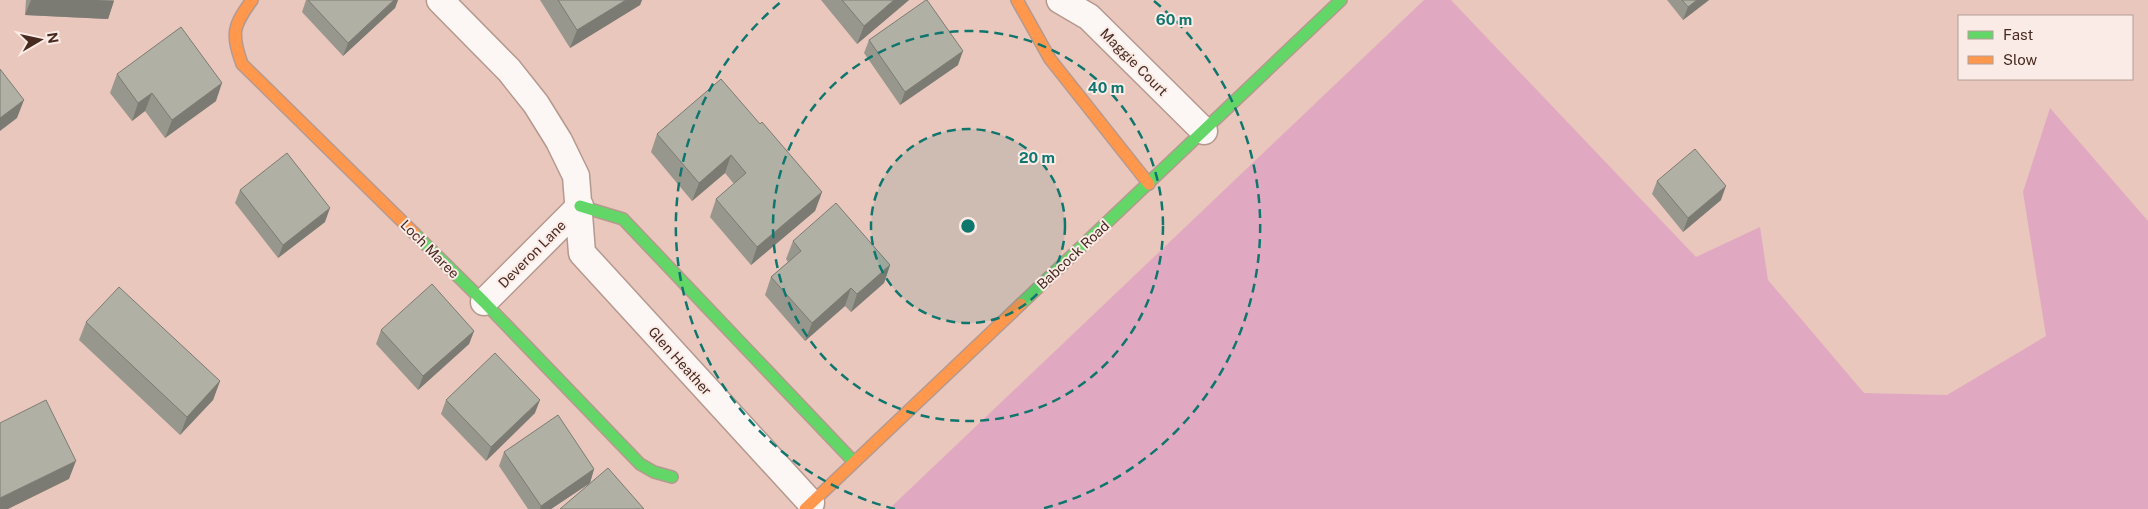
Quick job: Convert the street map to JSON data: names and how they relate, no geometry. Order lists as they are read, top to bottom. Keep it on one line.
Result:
{"streets":{"street":["Maggie Court","Loch Maree","Deveron Lane","Babcock Road","Glen Heather"]},"crossings":[["Maggie Court","Babcock Road"],["Loch Maree","Deveron Lane"],["Deveron Lane","Glen Heather"],["Babcock Road","Glen Heather"]],"legend":["Fast","Slow"],"north":"right","rings":["60 m","40 m","20 m"]}
